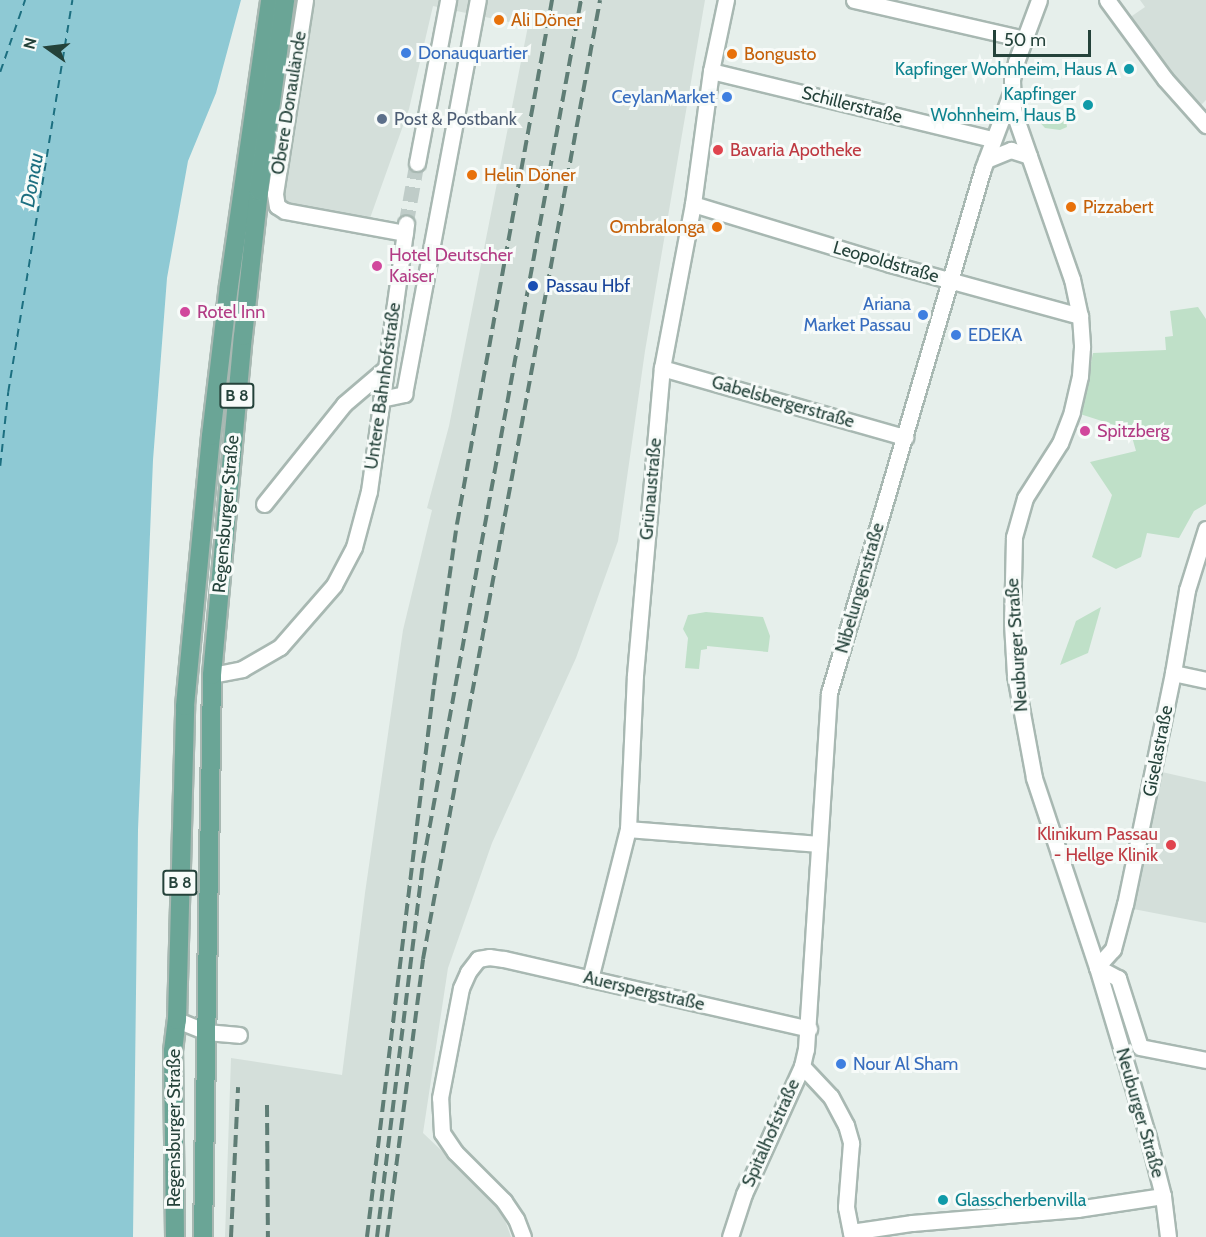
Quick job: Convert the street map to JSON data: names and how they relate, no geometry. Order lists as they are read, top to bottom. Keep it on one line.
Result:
{"streets":{"main road":["B 8","Regensburger Straße"],"street":["Obere Donaulände","Schillerstraße","Leopoldstraße","Untere Bahnhofstraße","Gabelsbergerstraße","Grünaustraße","Nibelungenstraße","Neuburger Straße","Giselastraße","Auerspergstraße","Spitalhofstraße"]},"crossings":[["Obere Donaulände","Untere Bahnhofstraße"],["Schillerstraße","Grünaustraße"],["Schillerstraße","Nibelungenstraße"],["Leopoldstraße","Grünaustraße"],["Leopoldstraße","Nibelungenstraße"],["Leopoldstraße","Neuburger Straße"],["Untere Bahnhofstraße","Regensburger Straße"],["Gabelsbergerstraße","Grünaustraße"],["Gabelsbergerstraße","Nibelungenstraße"],["Grünaustraße","Auerspergstraße"],["Nibelungenstraße","Neuburger Straße"],["Nibelungenstraße","Auerspergstraße"],["Nibelungenstraße","Spitalhofstraße"],["Neuburger Straße","Giselastraße"],["Auerspergstraße","Spitalhofstraße"]],"water":["Donau"],"places":["Ali Döner","Donauquartier","Bongusto","Kapfinger Wohnheim, Haus A","CeylanMarket","Kapfinger Wohnheim, Haus B","Post & Postbank","Bavaria Apotheke","Helin Döner","Pizzabert","Ombralonga","Hotel Deutscher Kaiser","Passau Hbf","Rotel Inn","Ariana Market Passau","EDEKA","Spitzberg","Klinikum Passau - Hellge Klinik","Nour Al Sham","Glasscherbenvilla"],"scale_bar":"50 m","north":"left"}
